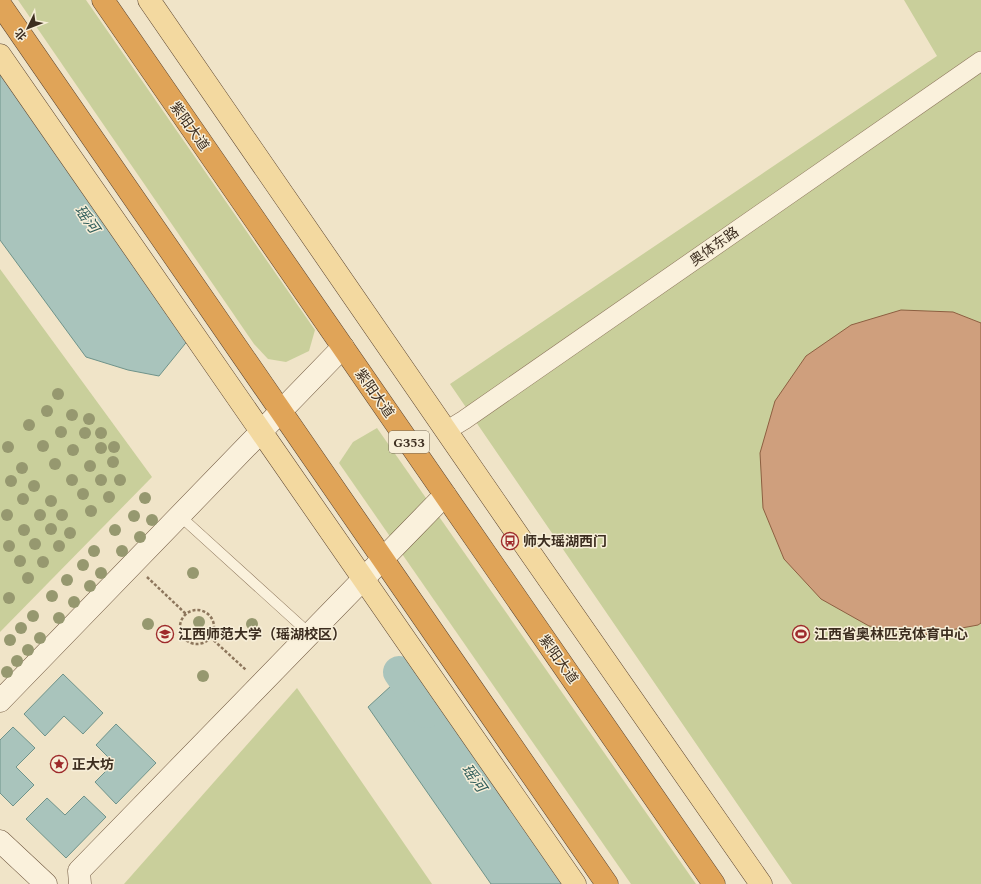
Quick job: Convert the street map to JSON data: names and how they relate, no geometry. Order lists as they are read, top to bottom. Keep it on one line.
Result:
{"streets":{"highway":["紫阳大道","G353"],"street":["奥体东路"]},"water":["瑶河"],"places":{"bus stop":["师大瑶湖西门"],"school or university":["江西师范大学（瑶湖校区）"],"sports":["江西省奥林匹克体育中心"],"place":["正大坊"]},"north":"bottom left"}
